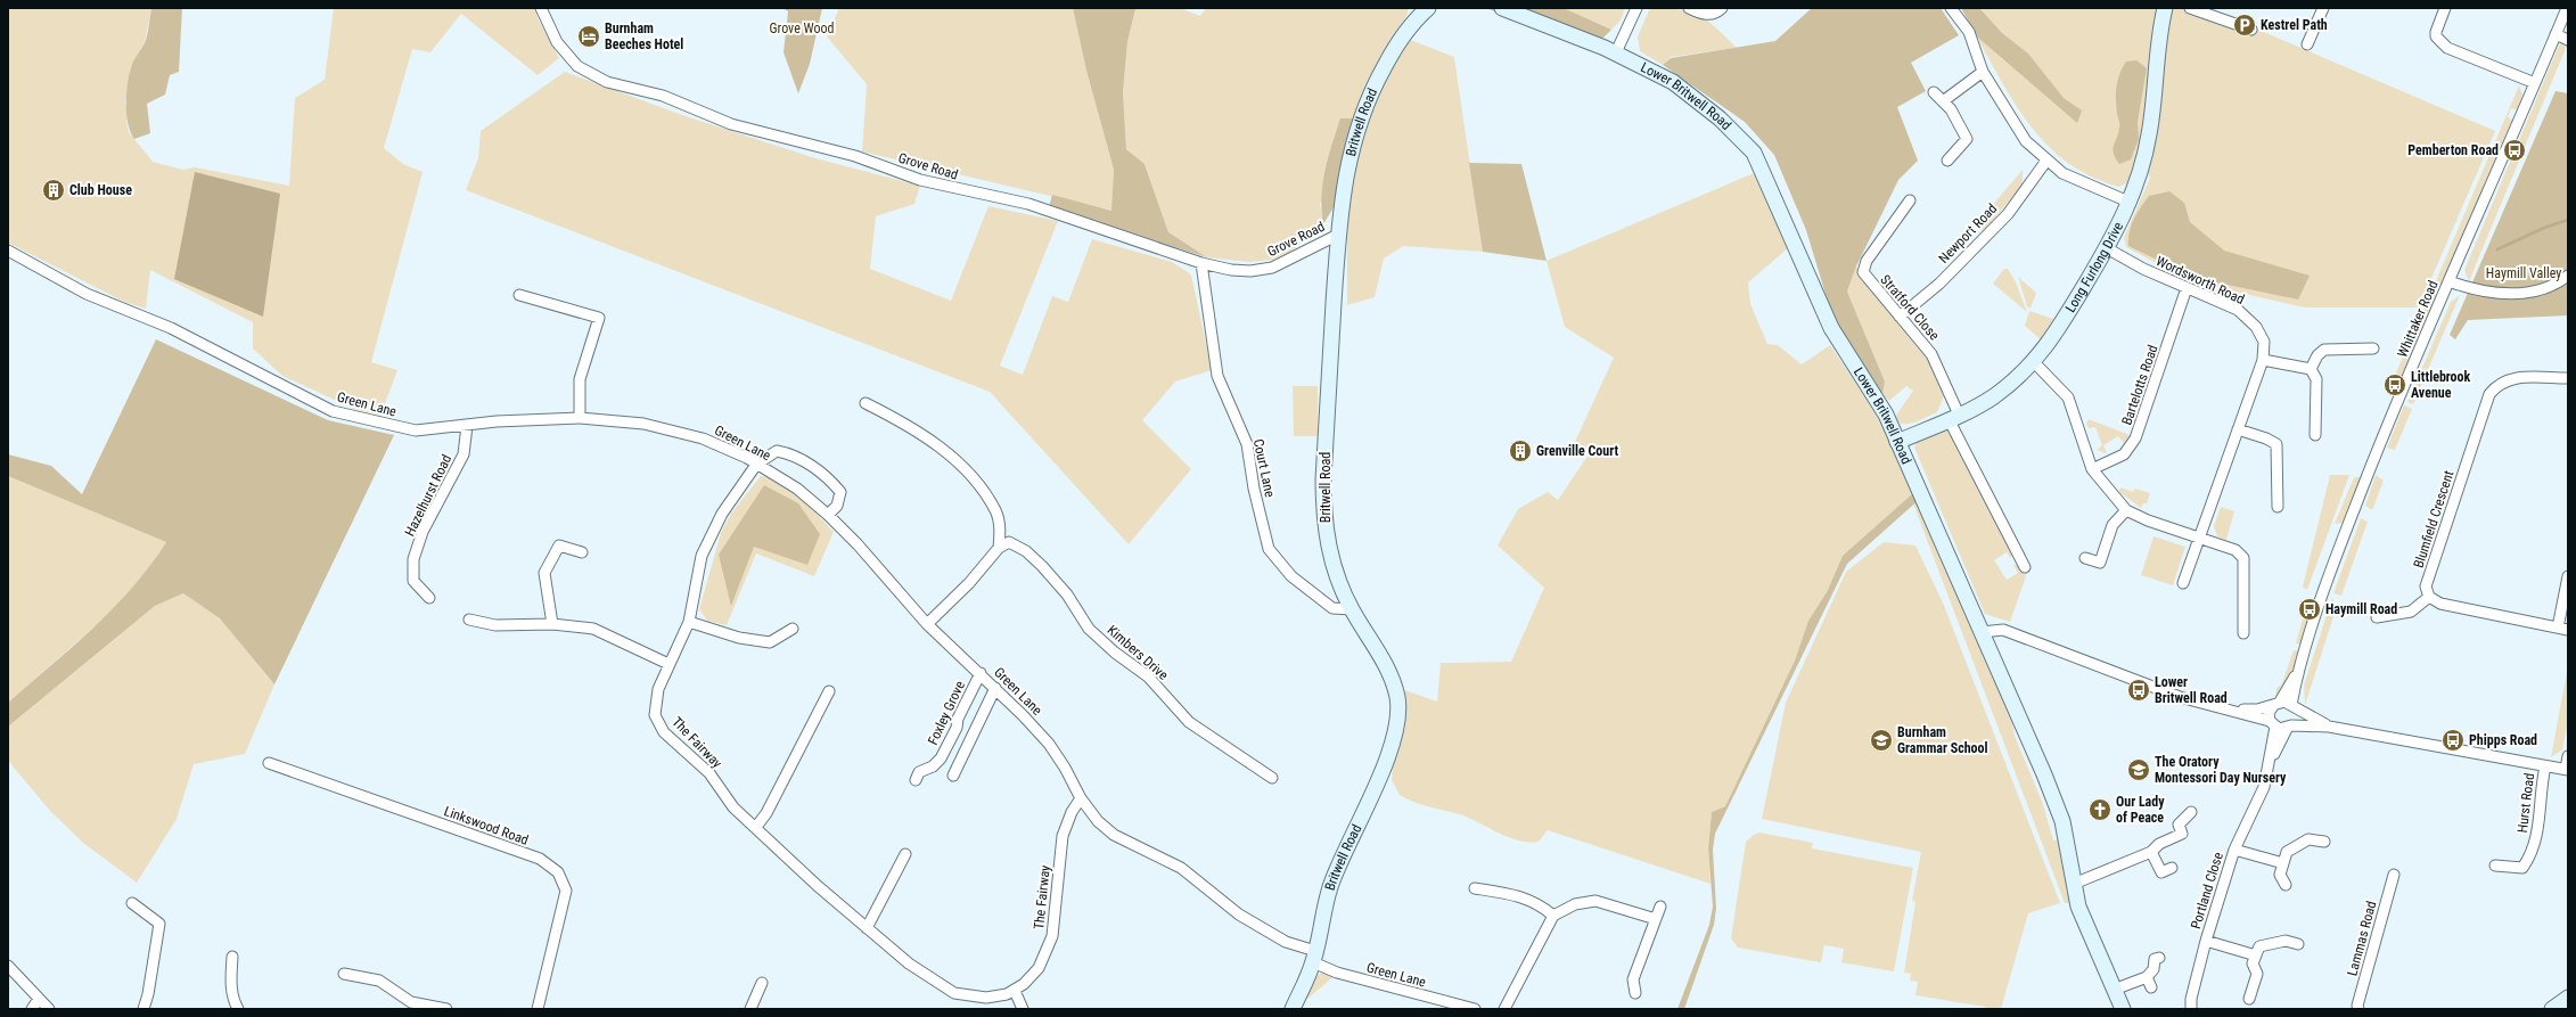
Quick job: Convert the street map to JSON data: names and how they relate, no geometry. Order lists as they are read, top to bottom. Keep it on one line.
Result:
{"streets":{"street":["Lower Britwell Road","Britwell Road","Grove Road","Newport Road","Long Furlong Drive","Wordsworth Road","Stratford Close","Whittaker Road","Bartelotts Road","Green Lane","Court Lane","Hazelhurst Road","Blumfield Crescent","Kimbers Drive","Foxley Grove","The Fairway","Hurst Road","Linkswood Road","Portland Close","Lammas Road"]},"crossings":[["Lower Britwell Road","Long Furlong Drive"],["Britwell Road","Grove Road"],["Britwell Road","Green Lane"],["Britwell Road","Court Lane"],["Grove Road","Court Lane"],["Newport Road","Stratford Close"],["Long Furlong Drive","Wordsworth Road"],["Long Furlong Drive","Stratford Close"],["Wordsworth Road","Bartelotts Road"],["Whittaker Road","Portland Close"],["Green Lane","Hazelhurst Road"],["Green Lane","Foxley Grove"],["Green Lane","The Fairway"]],"parks":["Grove Wood","Haymill Valley"],"places":{"parking":["Kestrel Path"],"hotel":["Burnham Beeches Hotel"],"bus stop":["Pemberton Road","Littlebrook Avenue","Haymill Road","Lower Britwell Road","Phipps Road"],"building":["Club House","Grenville Court"],"school or university":["Burnham Grammar School","The Oratory Montessori Day Nursery"],"church":["Our Lady of Peace"]}}
